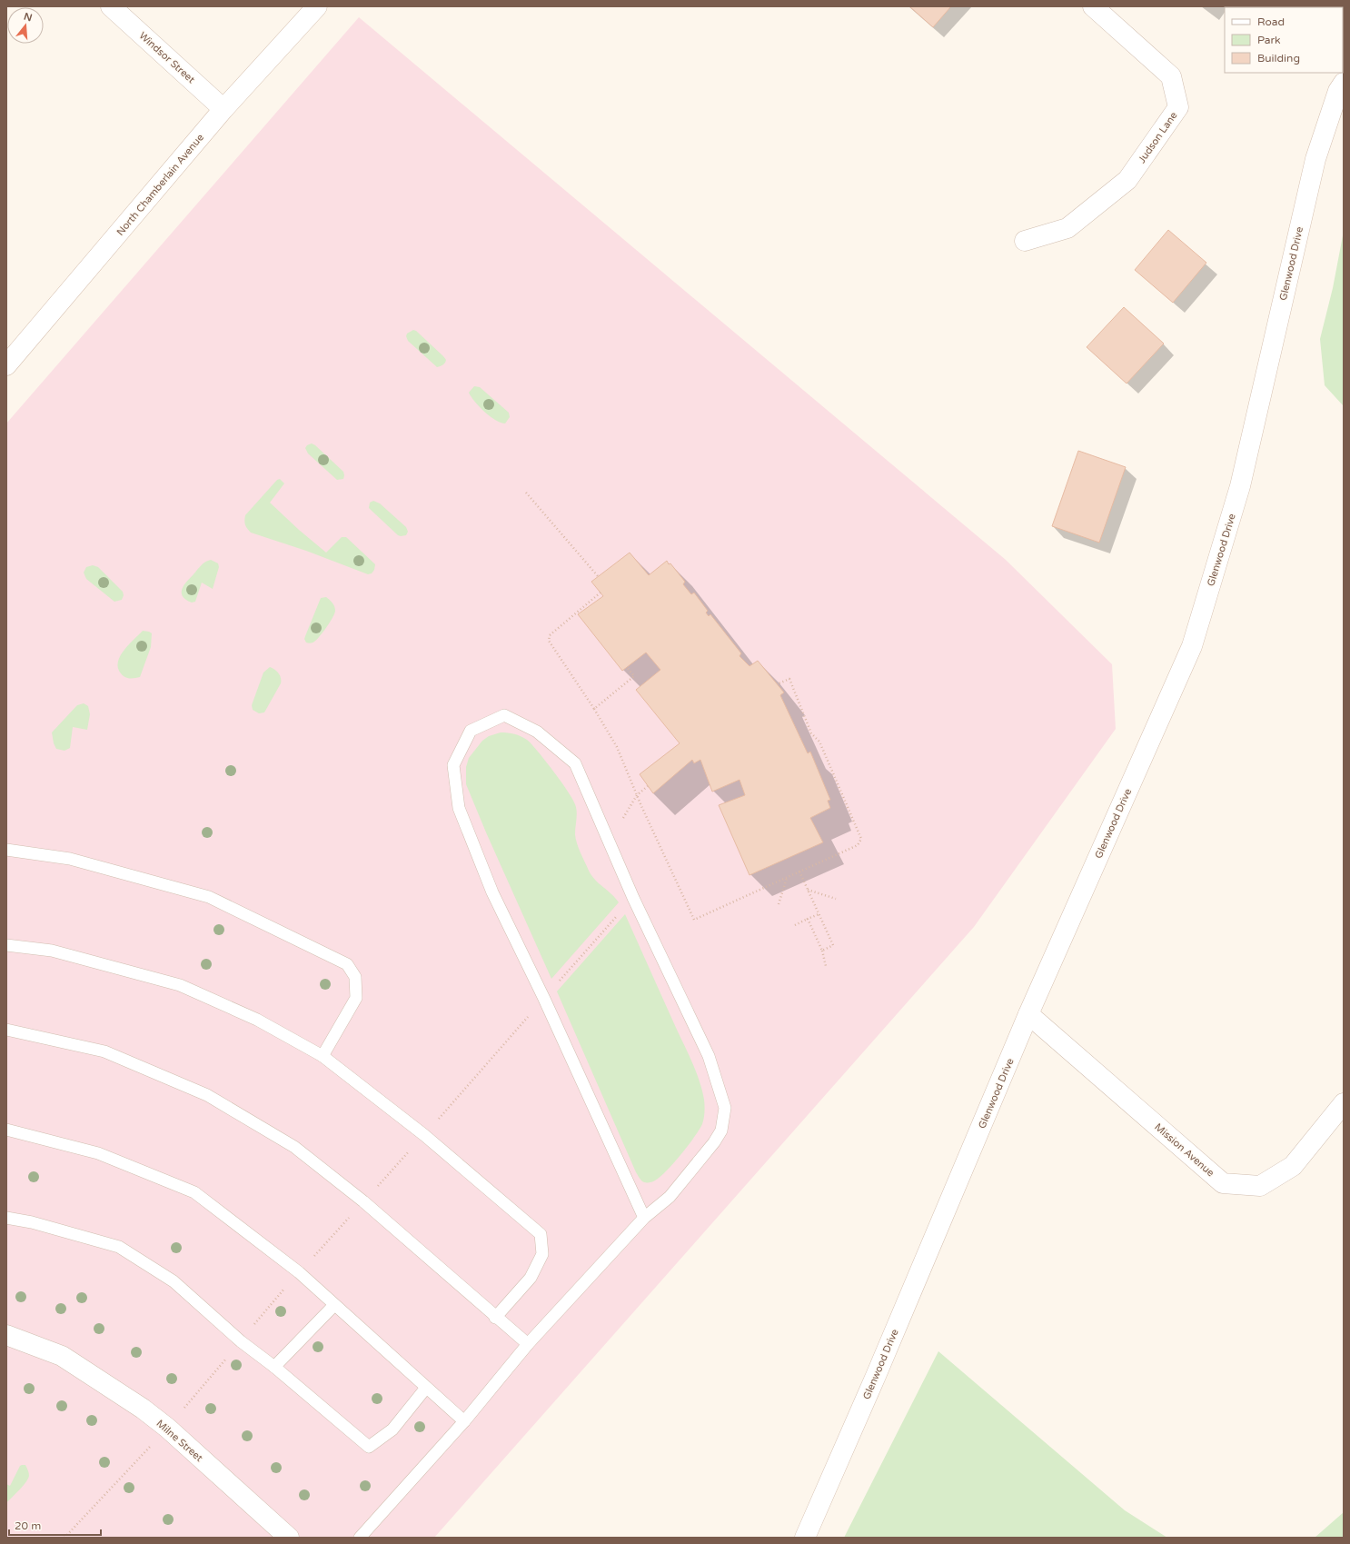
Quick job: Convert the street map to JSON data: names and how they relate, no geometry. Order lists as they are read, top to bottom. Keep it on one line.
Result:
{"streets":{"street":["Windsor Street","Judson Lane","North Chamberlain Avenue","Glenwood Drive","Mission Avenue","Milne Street"]},"crossings":[["Windsor Street","North Chamberlain Avenue"],["Glenwood Drive","Mission Avenue"]],"legend":["Road","Park","Building"],"scale_bar":"20 m","north":"top"}
